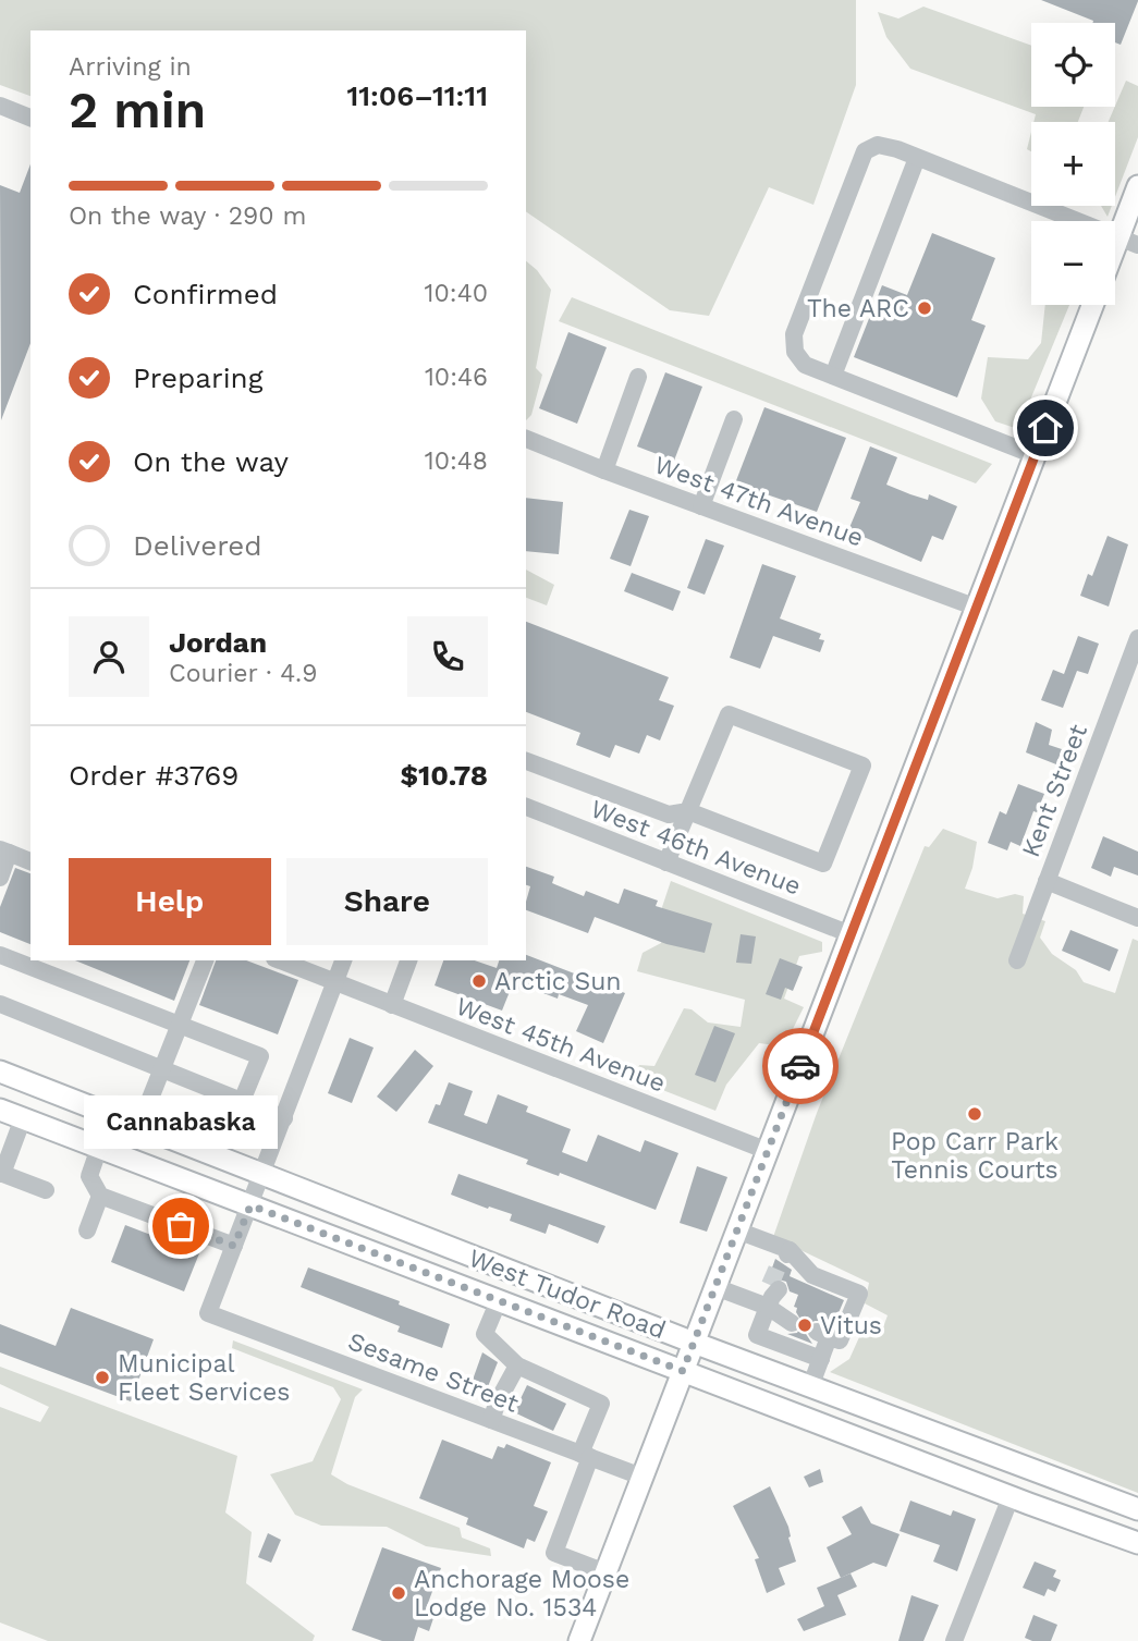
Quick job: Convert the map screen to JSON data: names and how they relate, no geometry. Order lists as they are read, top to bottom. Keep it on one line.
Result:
{"streets":{"main road":["West Tudor Road"],"street":["West 47th Avenue","Kent Street","West 46th Avenue","West 45th Avenue","Sesame Street"]},"places":["The ARC","Arctic Sun","Pop Carr Park Tennis Courts","Cannabaska","Vitus","Municipal Fleet Services","Anchorage Moose Lodge No. 1534"],"page":{"map_buttons":["+","−"],"heading":["2 min","Arriving in","11:06–11:11"],"panel":["Jordan","Courier · 4.9","Order #3769","$10.78"],"bar":"On the way · 290 m","list":[["Confirmed","10:40"],["Preparing","10:46"],["On the way","10:48"],"Delivered"],"buttons":["Help","Share"],"bubble":"Cannabaska"}}
